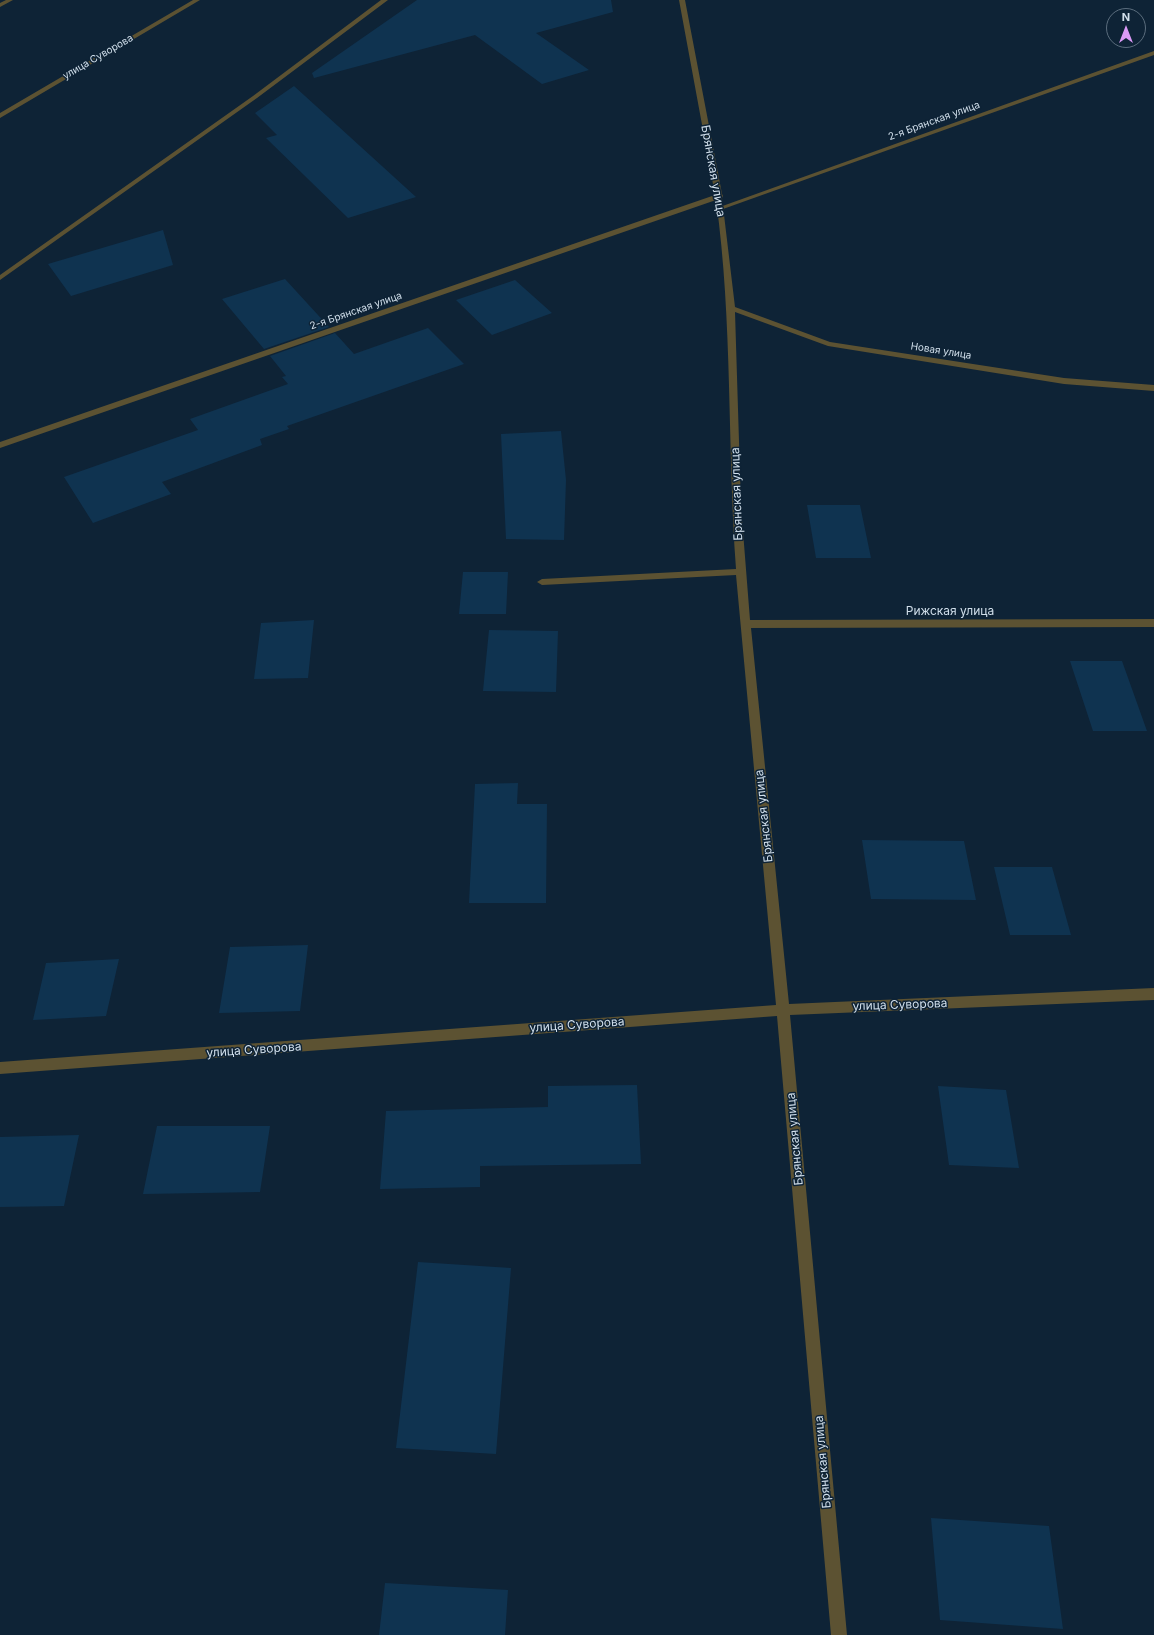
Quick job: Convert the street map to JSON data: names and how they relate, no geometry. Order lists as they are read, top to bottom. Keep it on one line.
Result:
{"streets":{"street":["улица Суворова","2-я Брянская улица","Брянская улица","Новая улица","Рижская улица"]},"crossings":[["улица Суворова","Брянская улица"],["2-я Брянская улица","Брянская улица"],["Брянская улица","Новая улица"],["Брянская улица","Рижская улица"]],"north":"top"}
